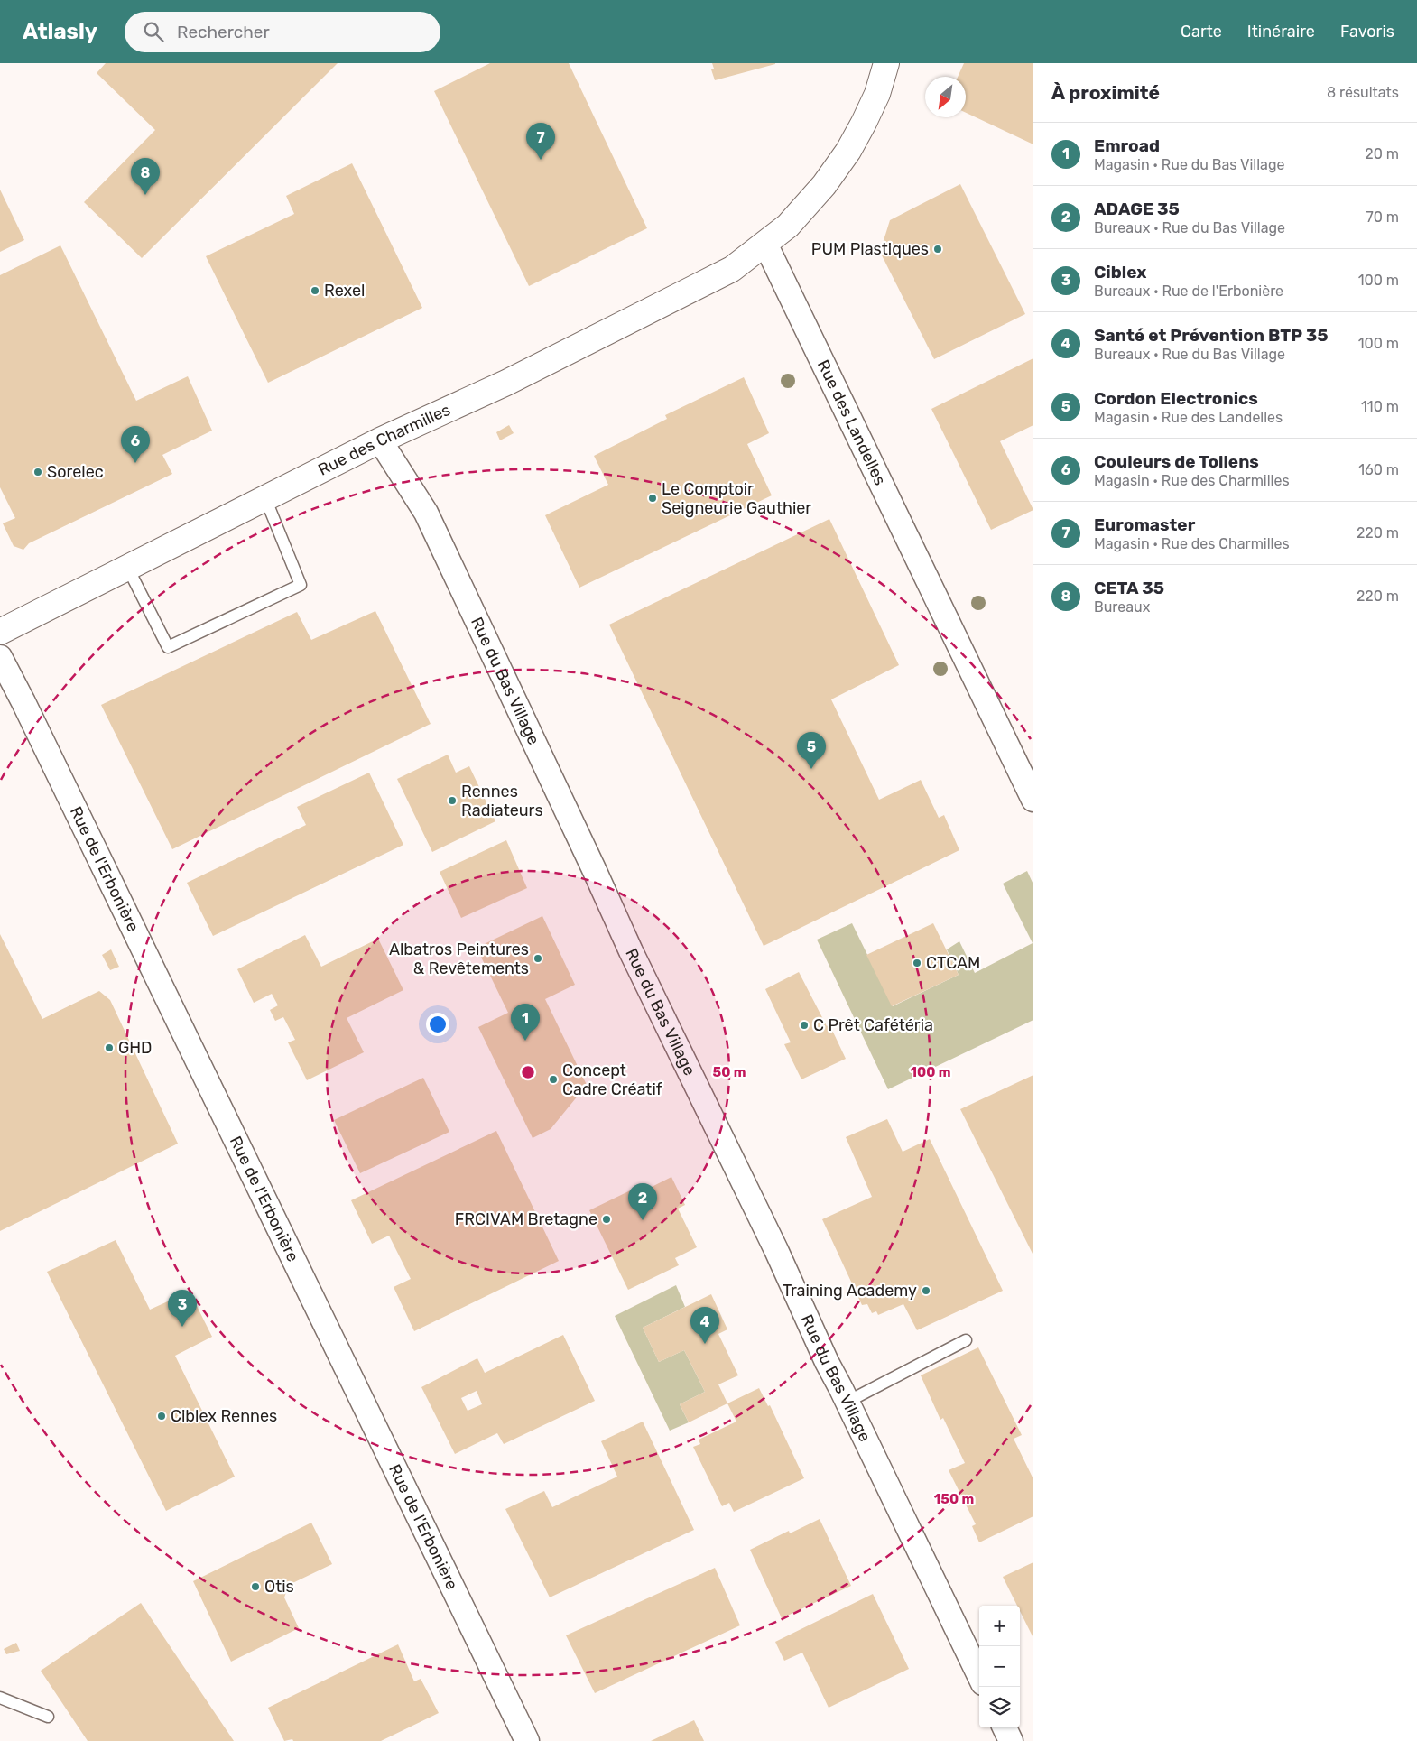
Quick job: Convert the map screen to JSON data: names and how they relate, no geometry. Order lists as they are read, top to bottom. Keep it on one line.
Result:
{"streets":{"street":["Rue des Landelles","Rue des Charmilles","Rue du Bas Village","Rue de l'Erbonière"]},"crossings":[["Rue des Landelles","Rue des Charmilles"],["Rue des Charmilles","Rue du Bas Village"]],"places":["PUM Plastiques","Rexel","Sorelec","Le Comptoir Seigneurie Gauthier","Rennes Radiateurs","Albatros Peintures & Revêtements","CTCAM","C Prêt Cafétéria","GHD","Concept Cadre Créatif","FRCIVAM Bretagne","Training Academy","Ciblex Rennes","Otis"],"north":"bottom left","page":{"header":"Atlasly","search":"Rechercher","nav":["Carte","Itinéraire","Favoris"],"heading":["À proximité","8 résultats"],"list":[{"mark":"1","name":"Emroad","note":"Magasin · Rue du Bas Village","value":"20 m"},{"mark":"2","name":"ADAGE 35","note":"Bureaux · Rue du Bas Village","value":"70 m"},{"mark":"3","name":"Ciblex","note":"Bureaux · Rue de l'Erbonière","value":"100 m"},{"mark":"4","name":"Santé et Prévention BTP 35","note":"Bureaux · Rue du Bas Village","value":"100 m"},{"mark":"5","name":"Cordon Electronics","note":"Magasin · Rue des Landelles","value":"110 m"},{"mark":"6","name":"Couleurs de Tollens","note":"Magasin · Rue des Charmilles","value":"160 m"},{"mark":"7","name":"Euromaster","note":"Magasin · Rue des Charmilles","value":"220 m"},{"mark":"8","name":"CETA 35","note":"Bureaux","value":"220 m"}],"pins":["7","8","6","5","1","2","3","4"],"map_buttons":["+","−"]},"rings":["50 m","100 m","150 m"]}
